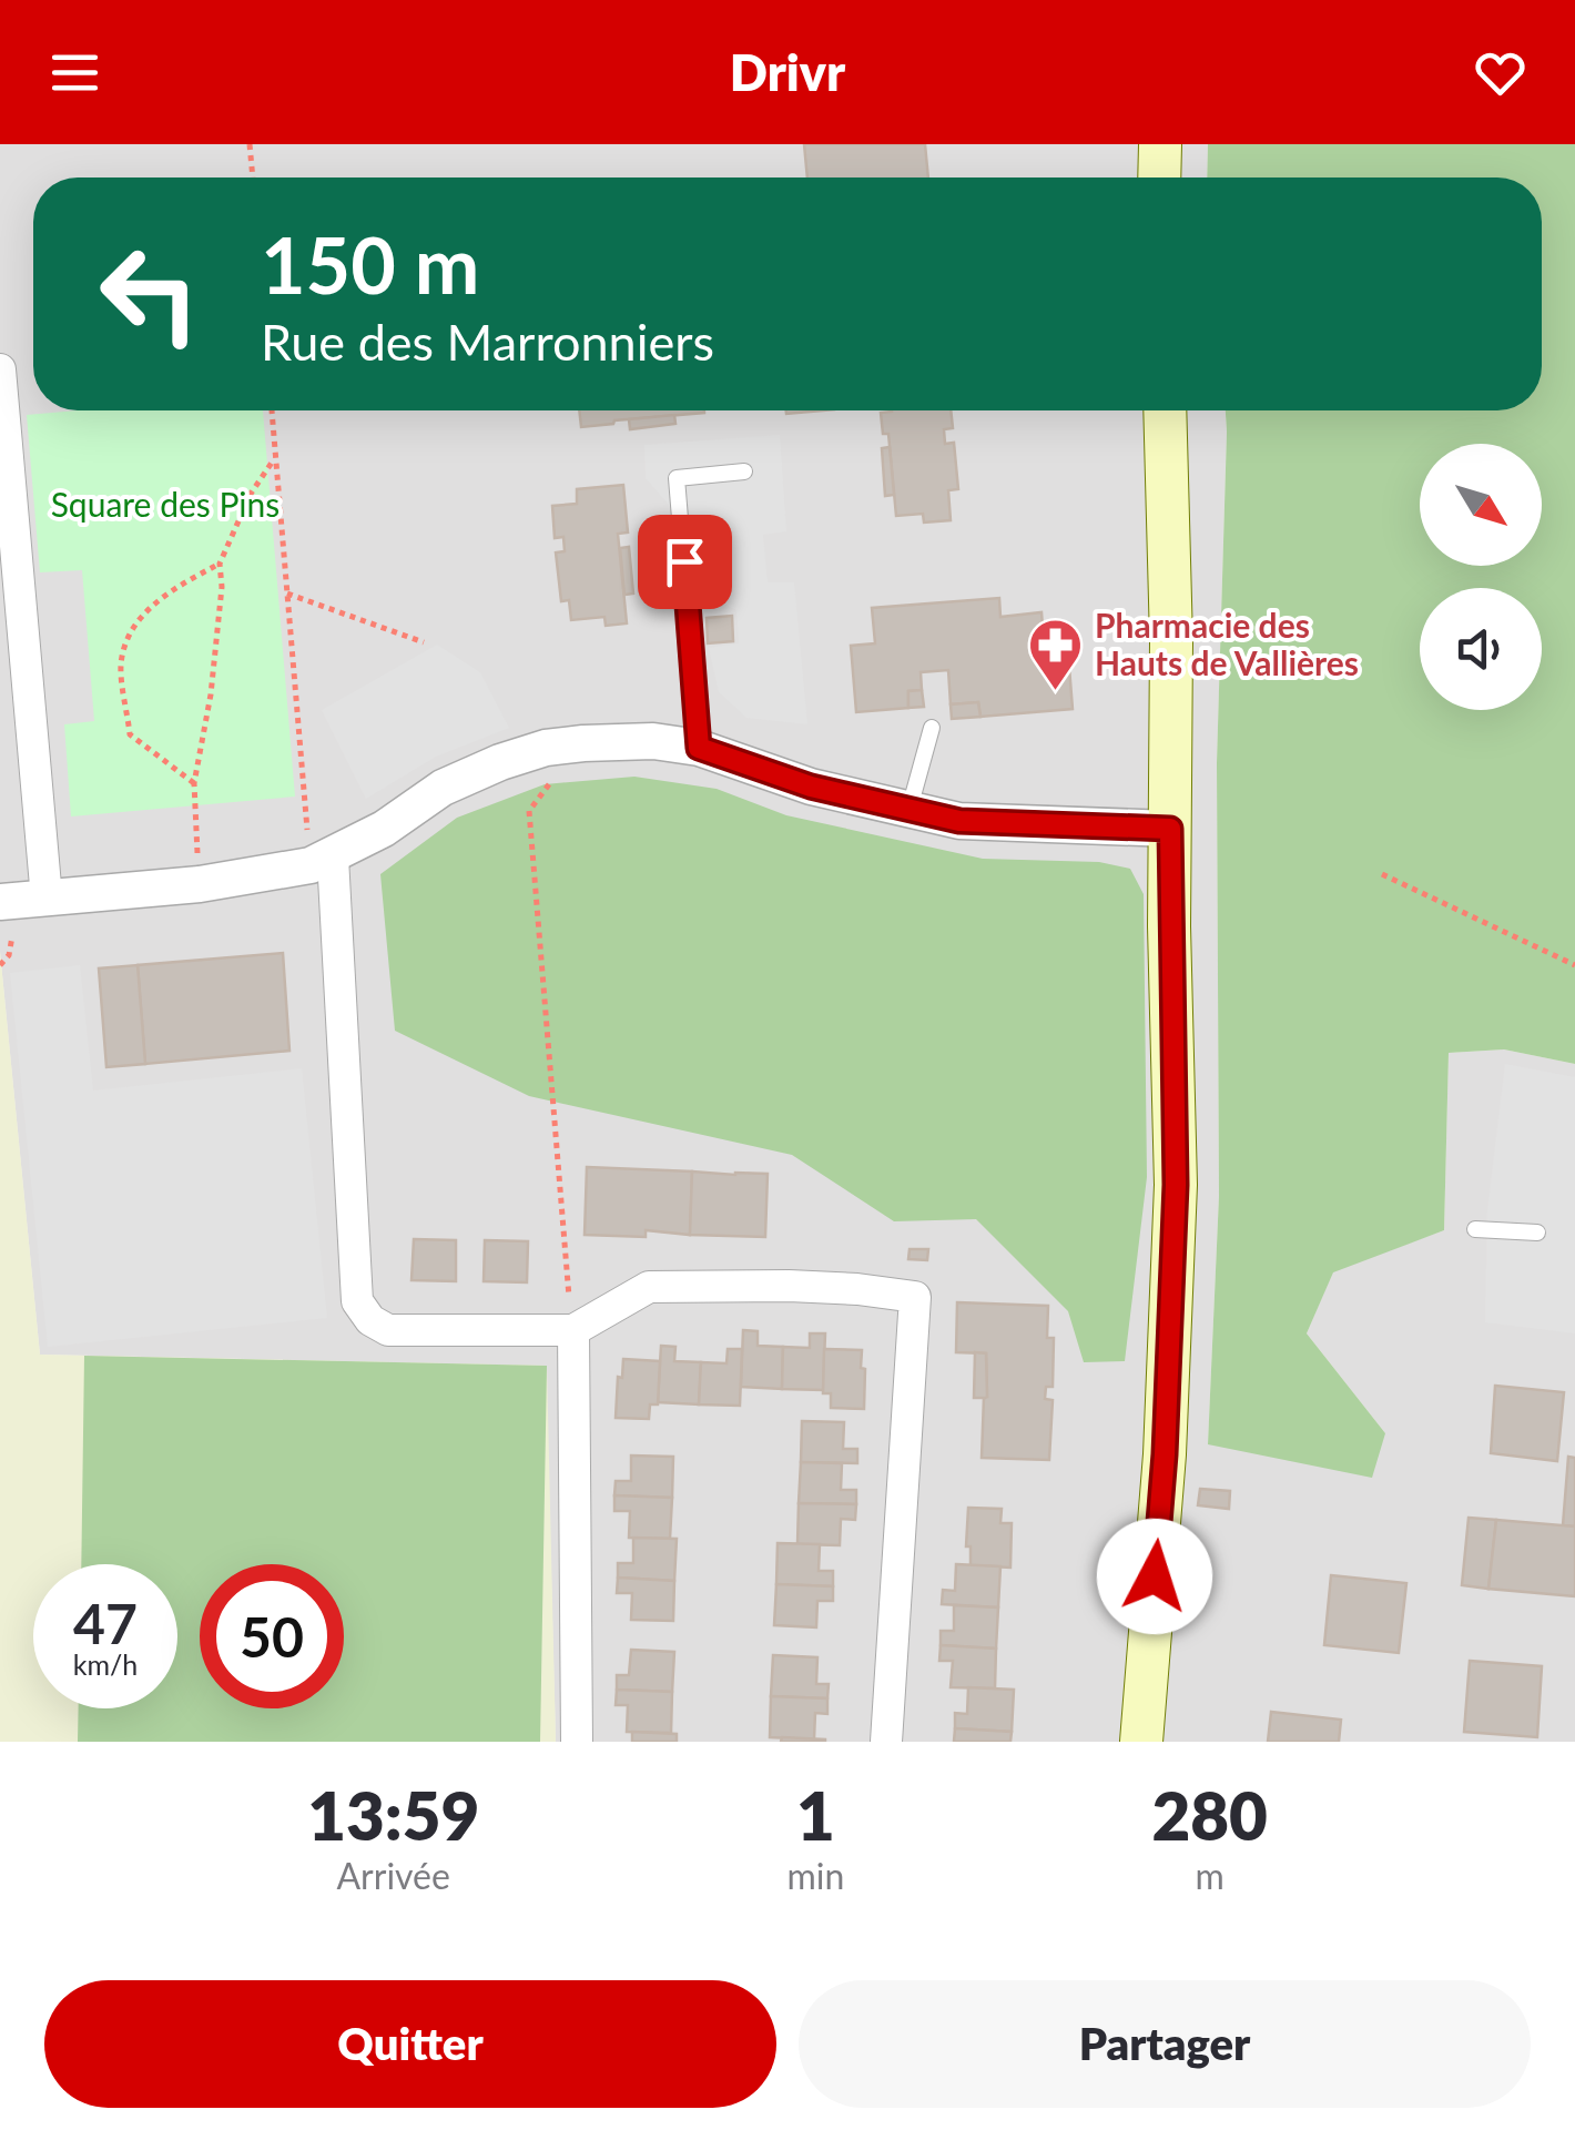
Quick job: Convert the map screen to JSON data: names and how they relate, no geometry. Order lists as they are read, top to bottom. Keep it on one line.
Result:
{"parks":["Square des Pins"],"places":{"pharmacy":["Pharmacie des Hauts de Vallières"]},"north":"bottom right","page":{"header":"Drivr","turn":["150 m","Rue des Marronniers"],"speed":"47 km/h","limit":"50","eta":["13:59","Arrivée","1","min","280","m"],"buttons":["Quitter","Partager"]}}
